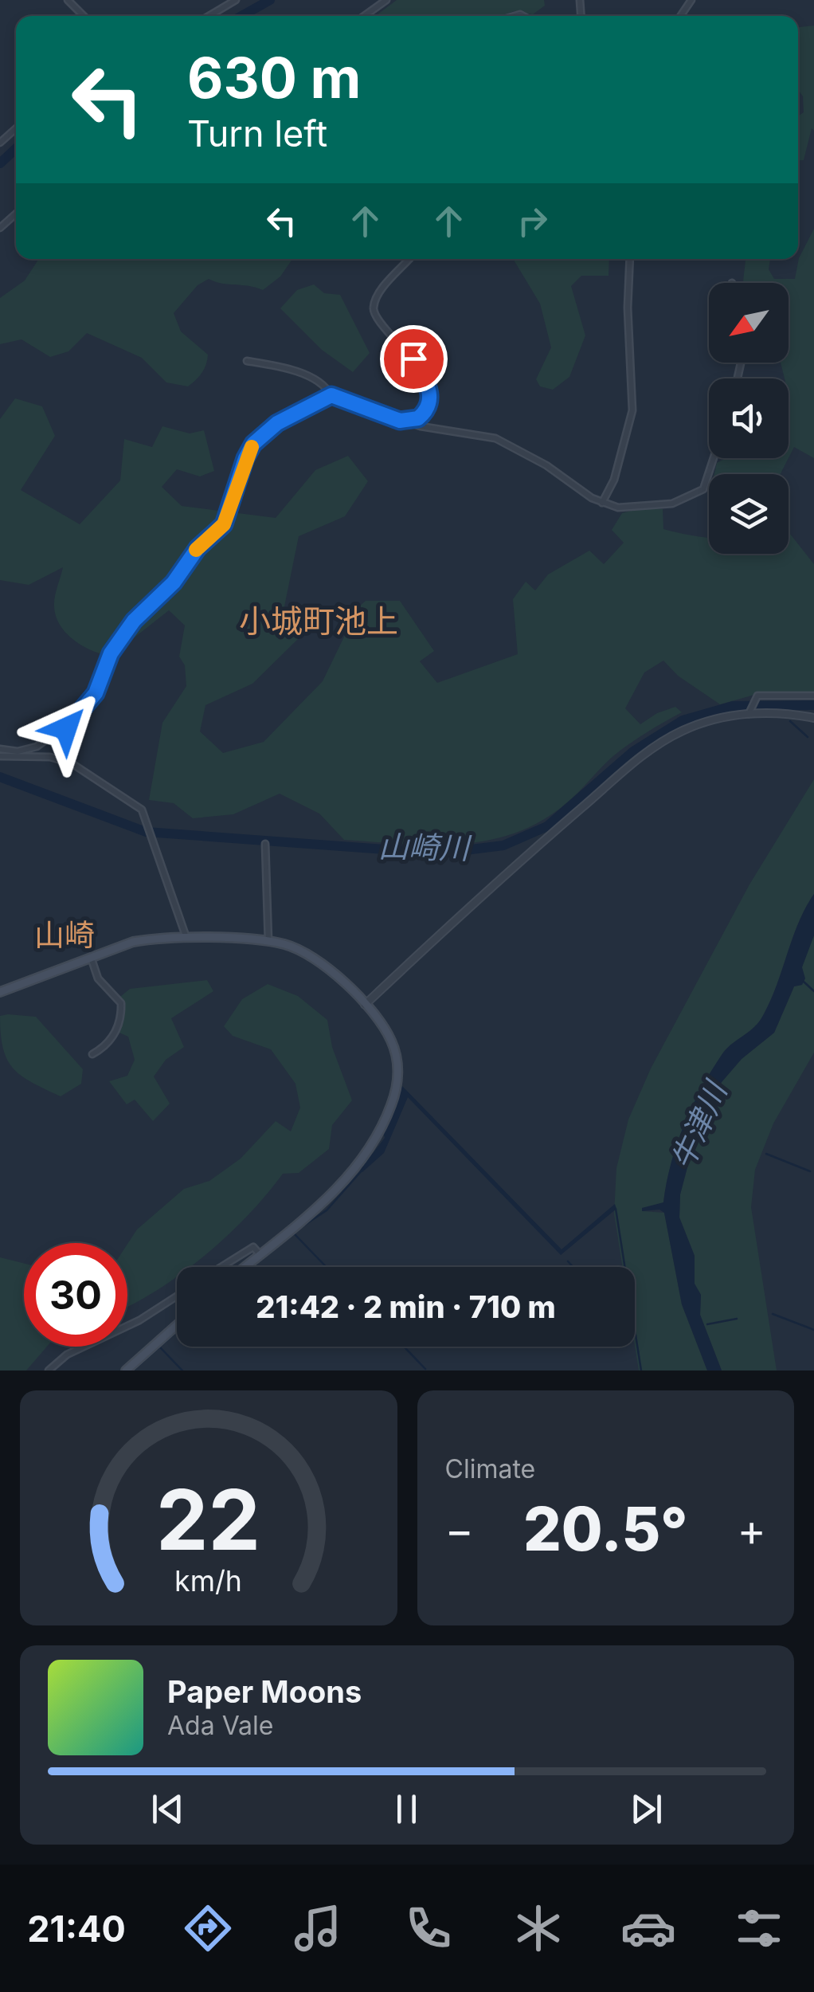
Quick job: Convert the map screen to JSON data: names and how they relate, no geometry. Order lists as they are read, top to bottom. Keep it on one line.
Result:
{"districts":["小城町池上","山崎"],"water":["山崎川","牛津川"],"north":"bottom left","page":{"turn":["630 m","Turn left"],"limit":"30","trip":"21:42 · 2 min · 710 m","tile":"Climate","heat":["−","20.5°","+"],"song":["Paper Moons","Ada Vale"],"tabs":"21:40","gauge":["22","km/h"]}}
